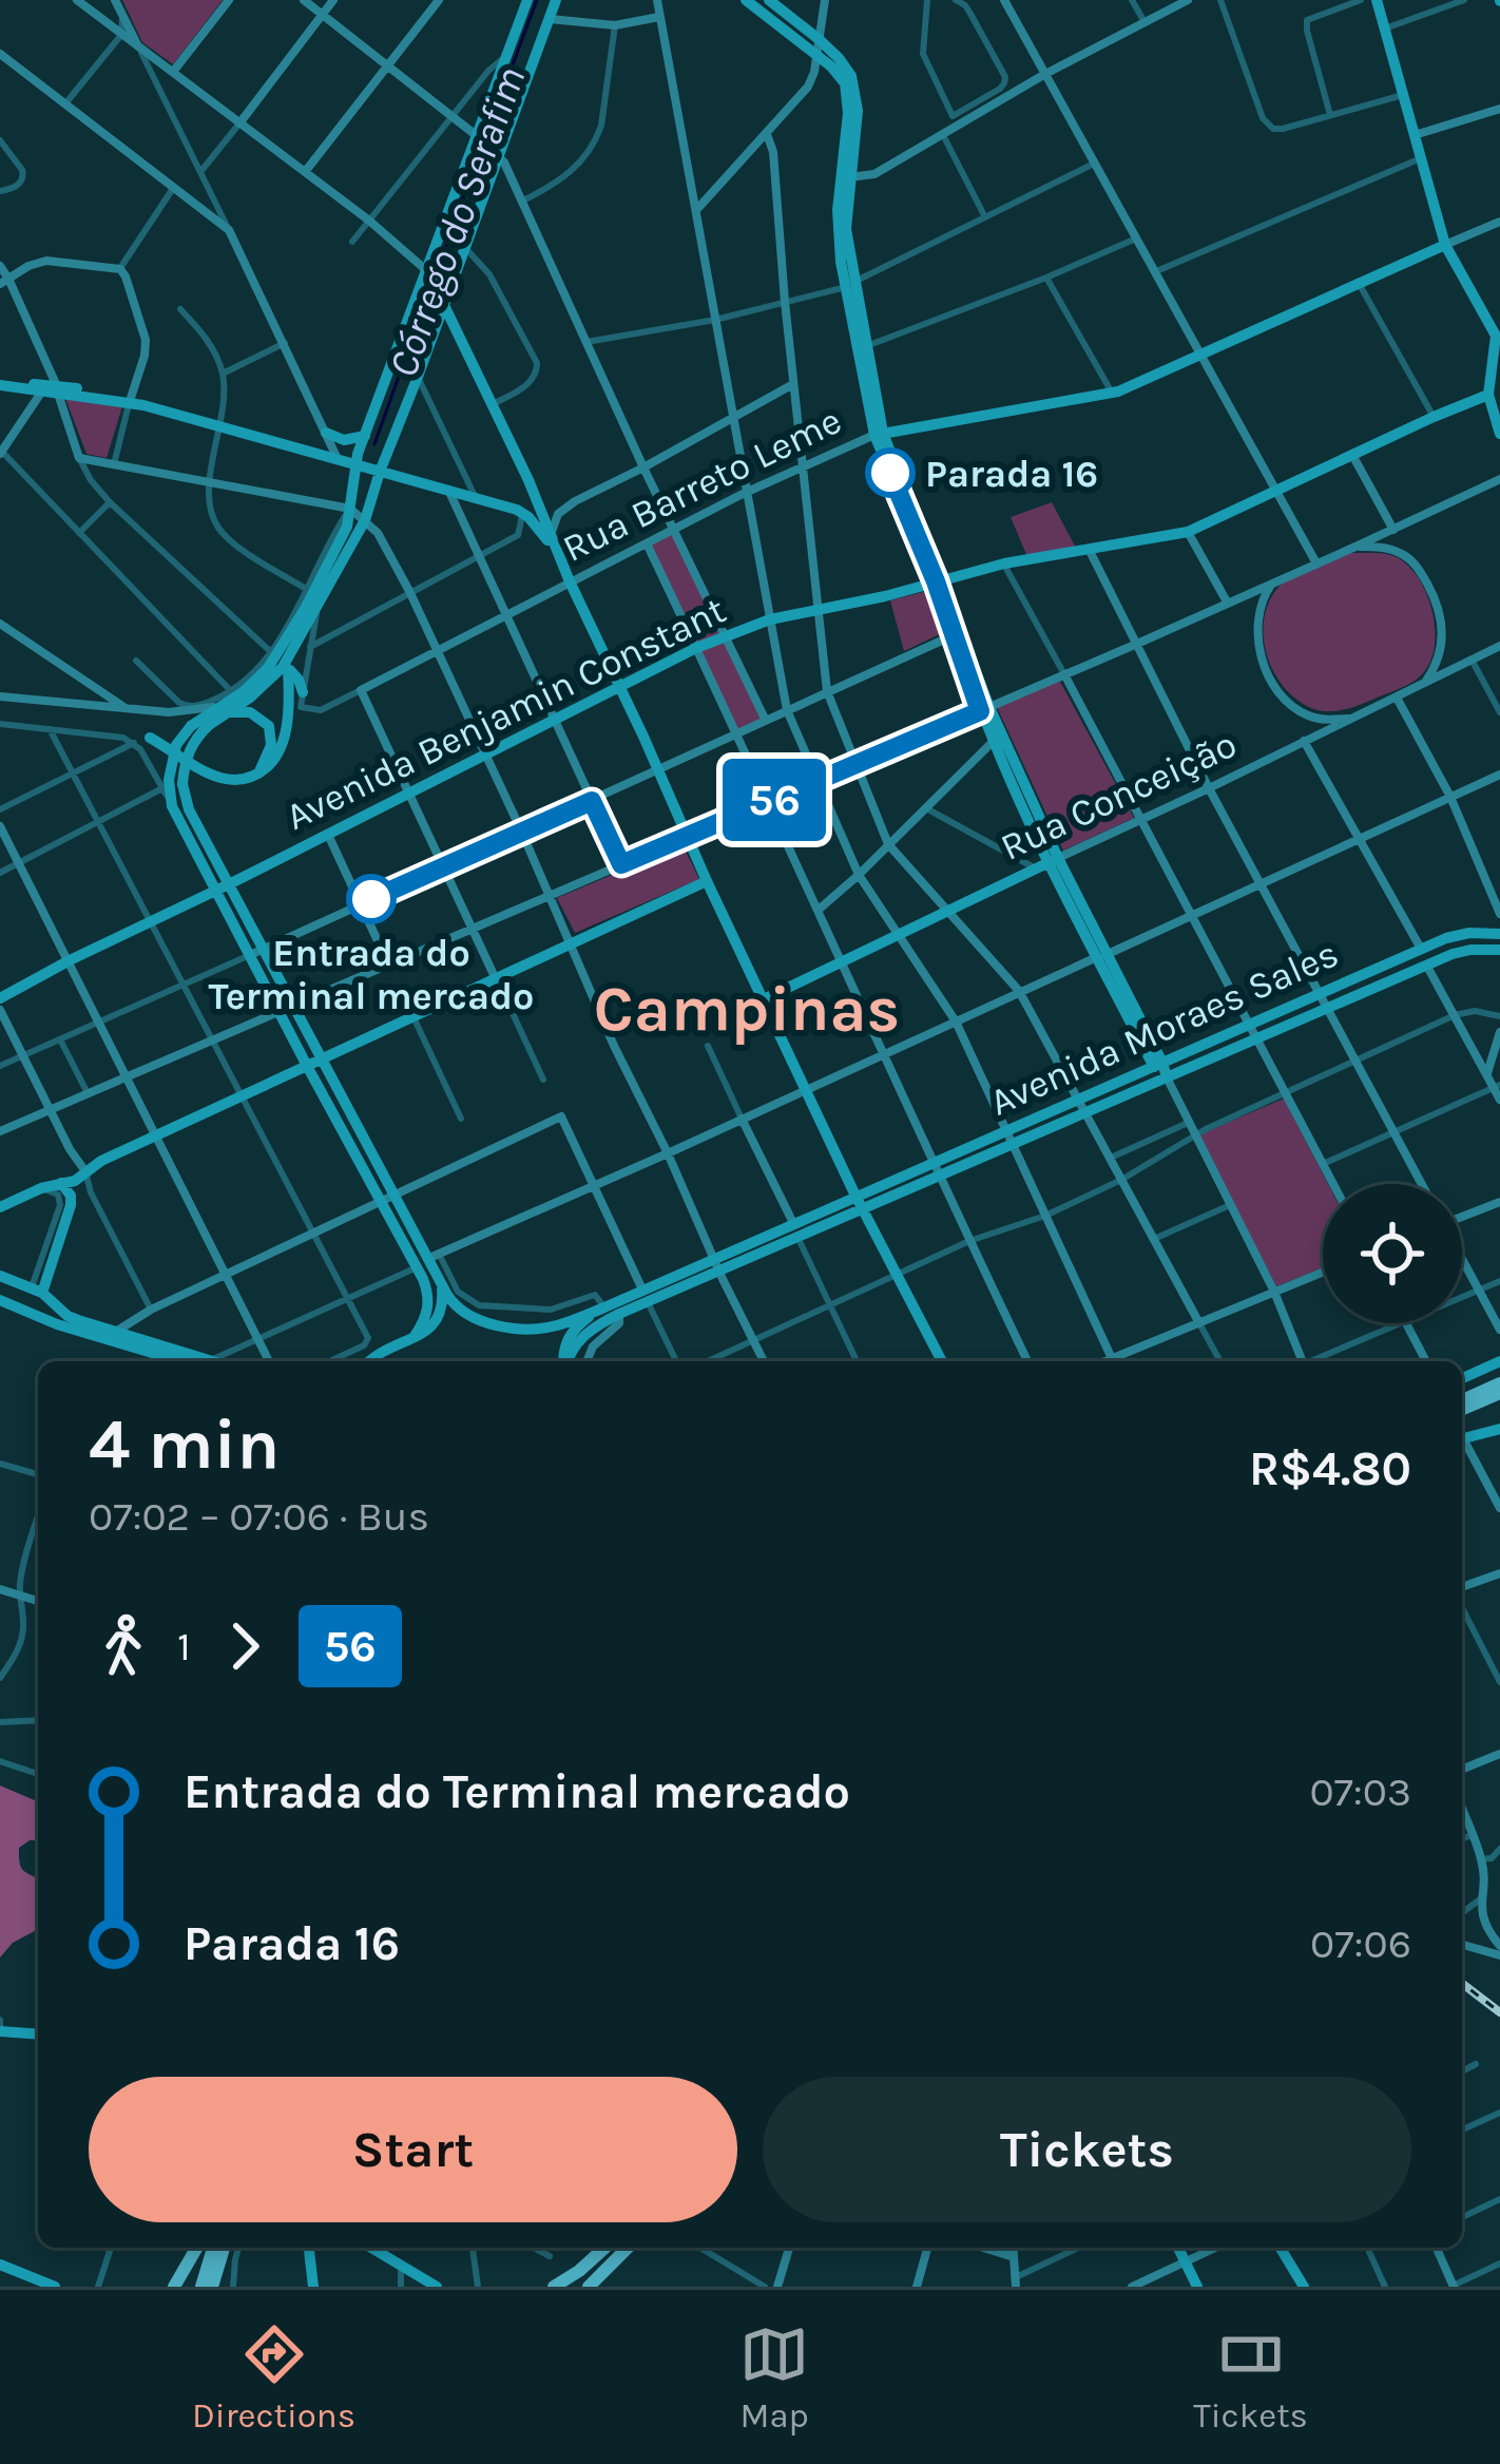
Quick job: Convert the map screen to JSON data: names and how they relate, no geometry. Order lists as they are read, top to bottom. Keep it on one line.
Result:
{"streets":{"main road":["Rua Barreto Leme","Avenida Benjamin Constant","Rua Conceição","Avenida Moraes Sales"]},"districts":["Campinas"],"water":["Córrego do Serafim"],"places":["Parada 16","Entrada do Terminal mercado"],"lines":["bus line 56"],"page":{"on_map":"56","heading":["4 min","07:02 – 07:06 · Bus","R$4.80"],"legs":["1","56"],"list":[{"name":"Entrada do Terminal mercado","value":"07:03"},{"name":"Parada 16","value":"07:06"}],"buttons":["Start","Tickets"],"tabs":["Directions","Map","Tickets"]}}
